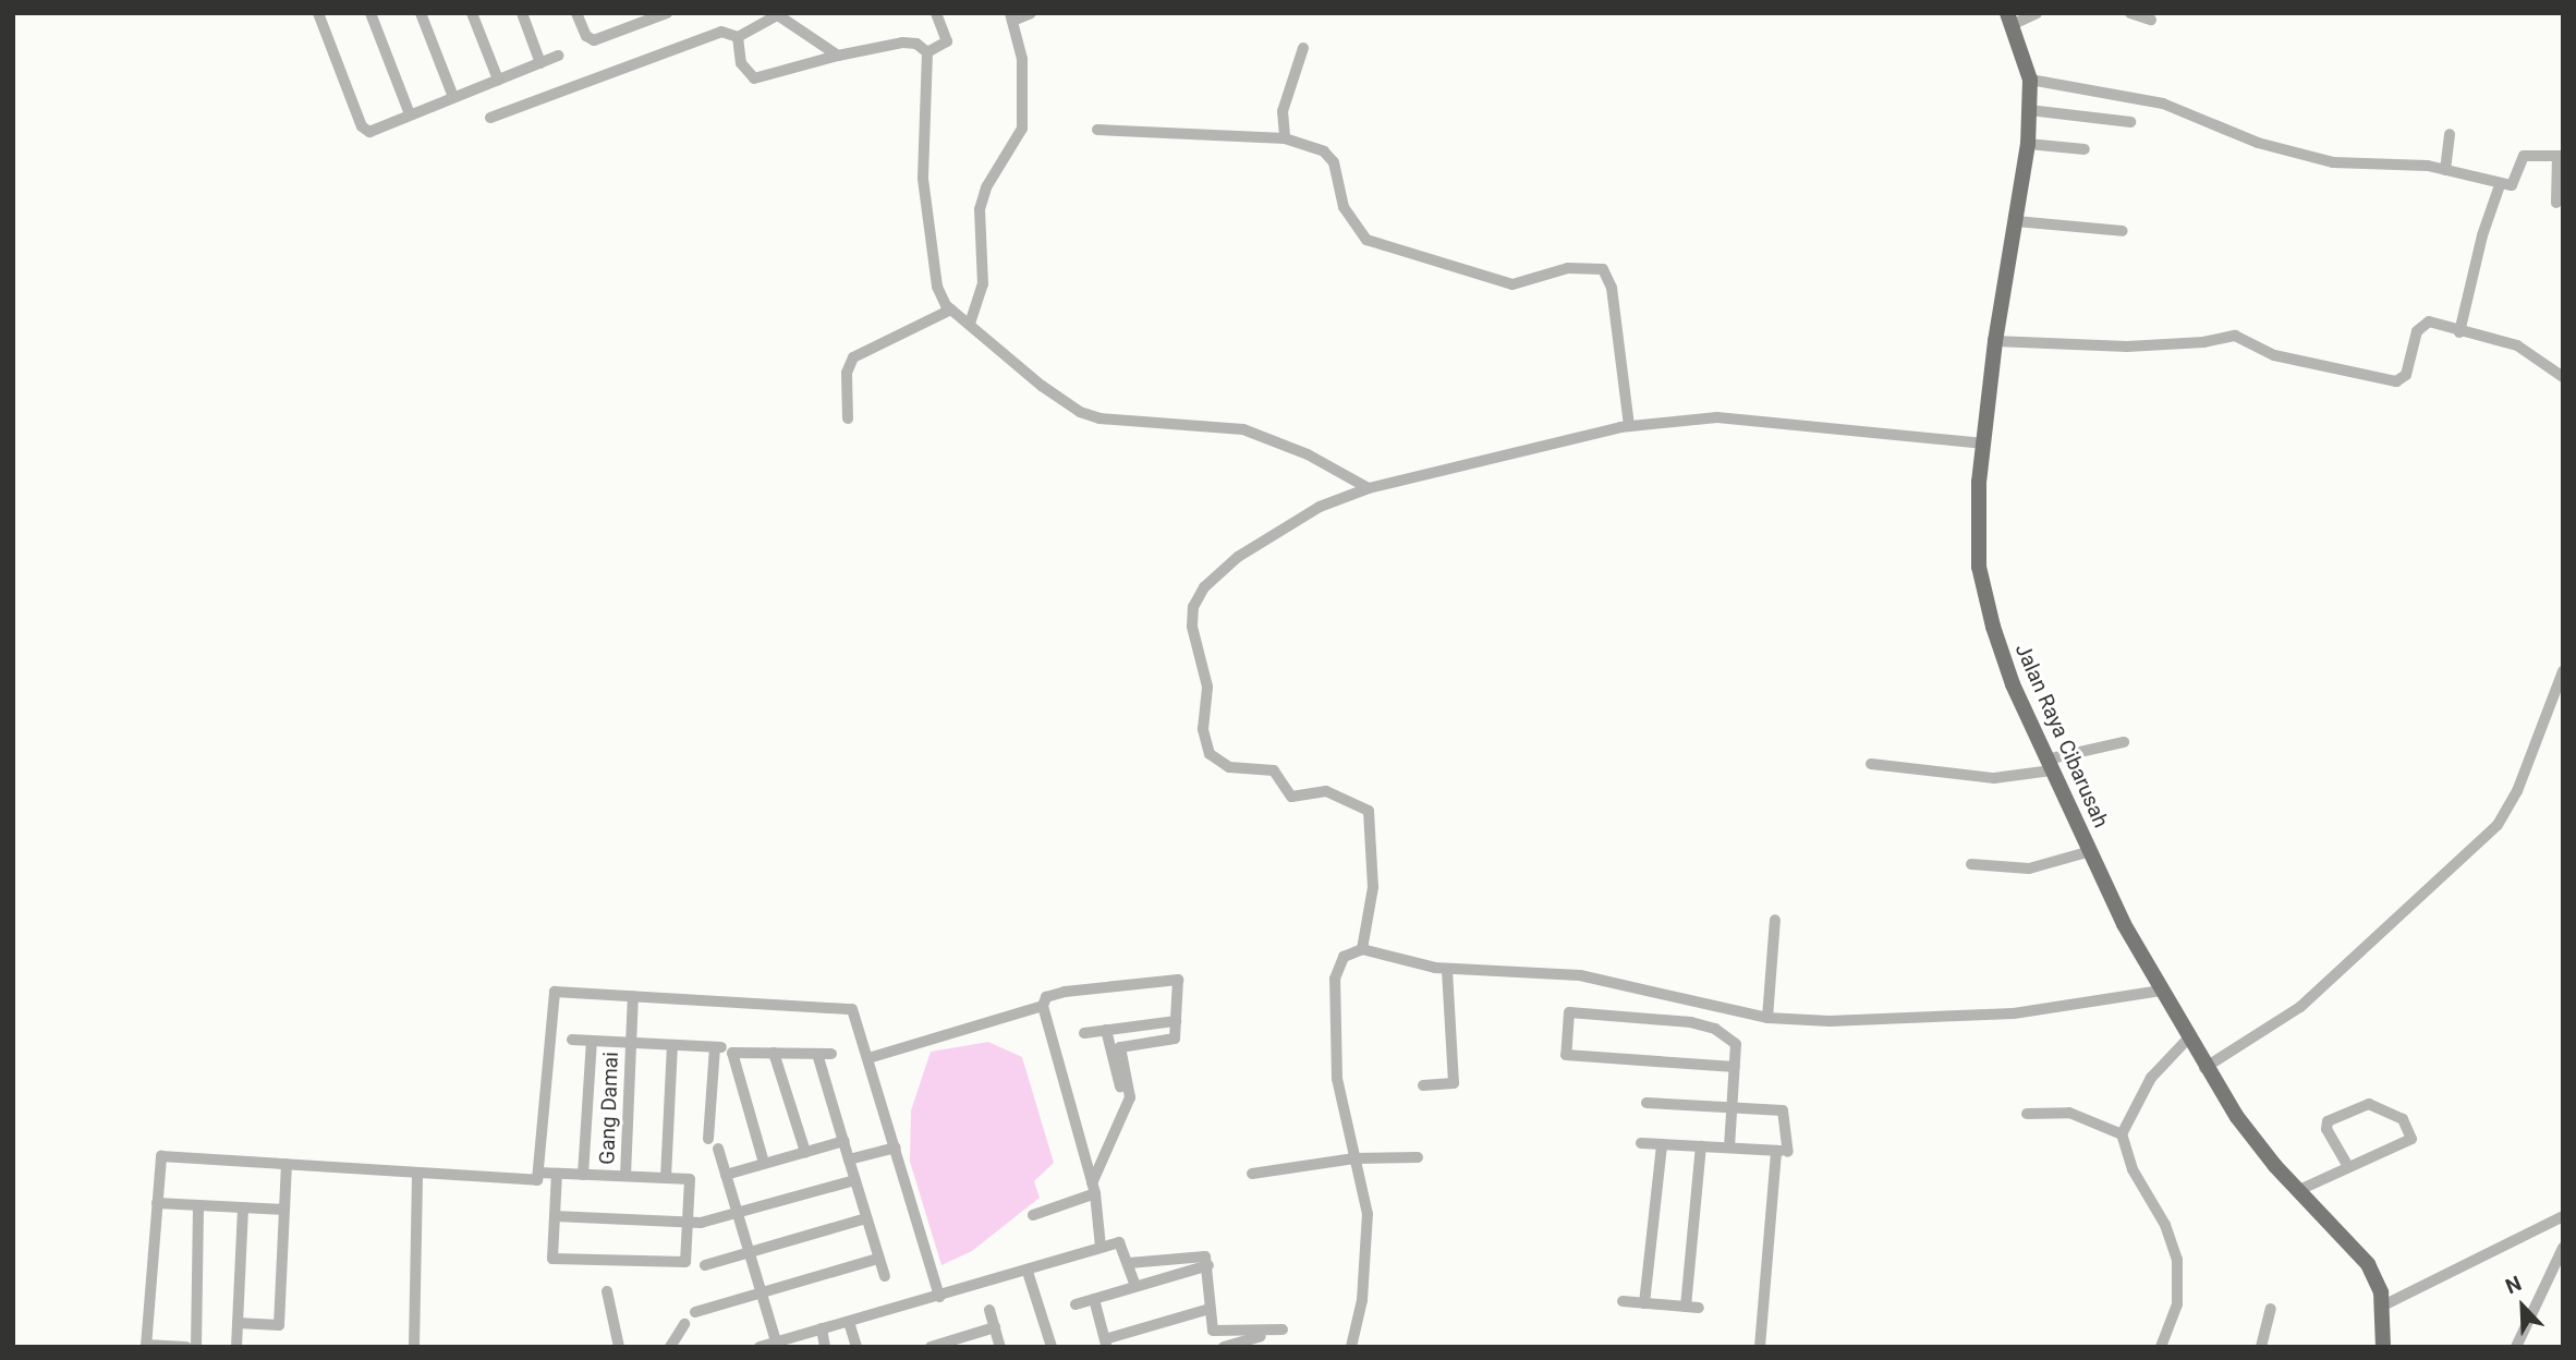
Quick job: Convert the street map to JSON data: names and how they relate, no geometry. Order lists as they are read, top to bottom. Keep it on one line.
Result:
{"streets":{"main road":["Jalan Raya Cibarusah"],"street":["Gang Damai"]},"north":"top left"}
